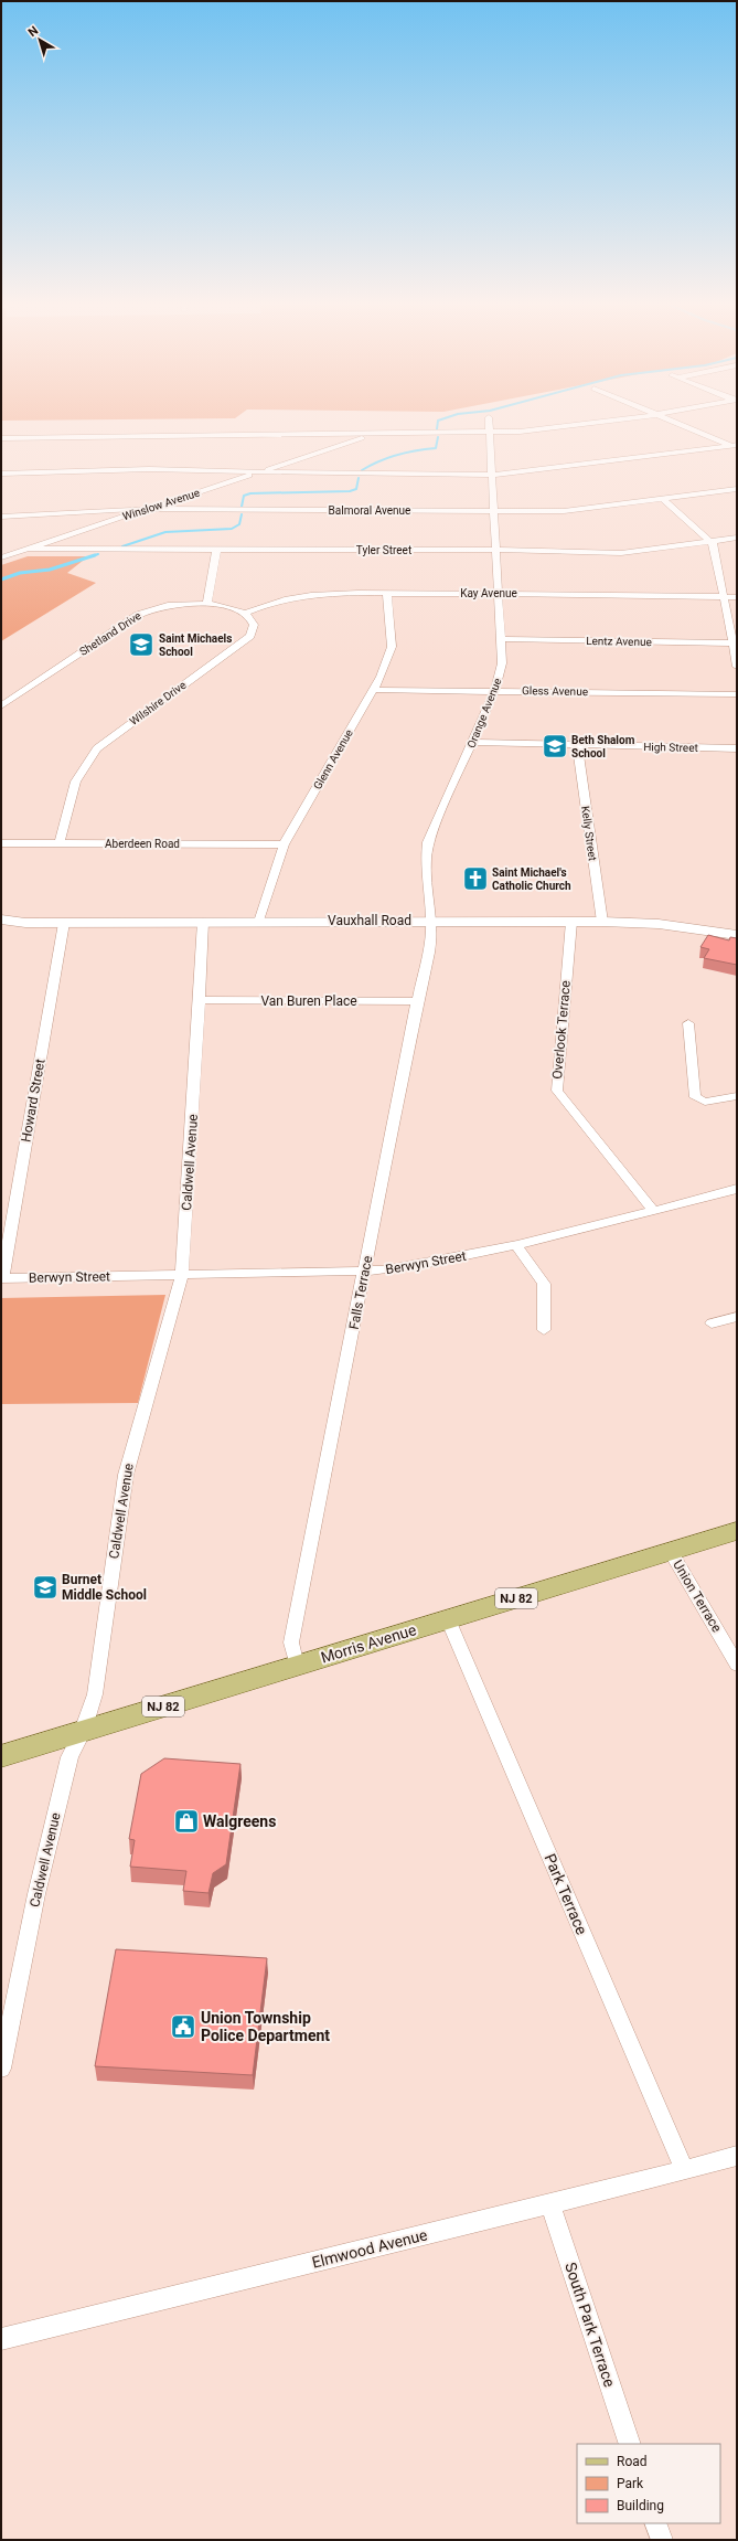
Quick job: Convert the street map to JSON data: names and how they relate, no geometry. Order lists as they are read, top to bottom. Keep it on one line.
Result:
{"streets":{"main road":["NJ 82","Morris Avenue"],"street":["Winslow Avenue","Balmoral Avenue","Tyler Street","Kay Avenue","Shetland Drive","Lentz Avenue","Gless Avenue","Wilshire Drive","Orange Avenue","High Street","Glenn Avenue","Kelly Street","Aberdeen Road","Vauxhall Road","Van Buren Place","Overlook Terrace","Howard Street","Caldwell Avenue","Berwyn Street","Falls Terrace","Union Terrace","Park Terrace","Elmwood Avenue","South Park Terrace"]},"crossings":[["Winslow Avenue","Balmoral Avenue"],["Winslow Avenue","Tyler Street"],["Balmoral Avenue","Orange Avenue"],["Tyler Street","Orange Avenue"],["Kay Avenue","Wilshire Drive"],["Kay Avenue","Orange Avenue"],["Kay Avenue","Glenn Avenue"],["Lentz Avenue","Orange Avenue"],["Gless Avenue","Orange Avenue"],["Gless Avenue","Glenn Avenue"],["Wilshire Drive","Aberdeen Road"],["Orange Avenue","High Street"],["Orange Avenue","Vauxhall Road"],["Orange Avenue","Falls Terrace"],["High Street","Kelly Street"],["Glenn Avenue","Aberdeen Road"],["Glenn Avenue","Vauxhall Road"],["Kelly Street","Vauxhall Road"],["Vauxhall Road","Overlook Terrace"],["Vauxhall Road","Howard Street"],["Vauxhall Road","Caldwell Avenue"],["Vauxhall Road","Falls Terrace"],["Van Buren Place","Caldwell Avenue"],["Van Buren Place","Falls Terrace"],["Overlook Terrace","Berwyn Street"],["Howard Street","Berwyn Street"],["Caldwell Avenue","Berwyn Street"],["Caldwell Avenue","Morris Avenue"],["Berwyn Street","Falls Terrace"],["Falls Terrace","Morris Avenue"],["Union Terrace","Morris Avenue"],["Morris Avenue","Park Terrace"],["Park Terrace","Elmwood Avenue"],["Elmwood Avenue","South Park Terrace"]],"places":{"school or university":["Saint Michaels School","Beth Shalom School","Burnet Middle School"],"church":["Saint Michael's Catholic Church"],"shop":["Walgreens"],"public building":["Union Township Police Department"]},"legend":["Road","Park","Building"],"north":"top left"}
